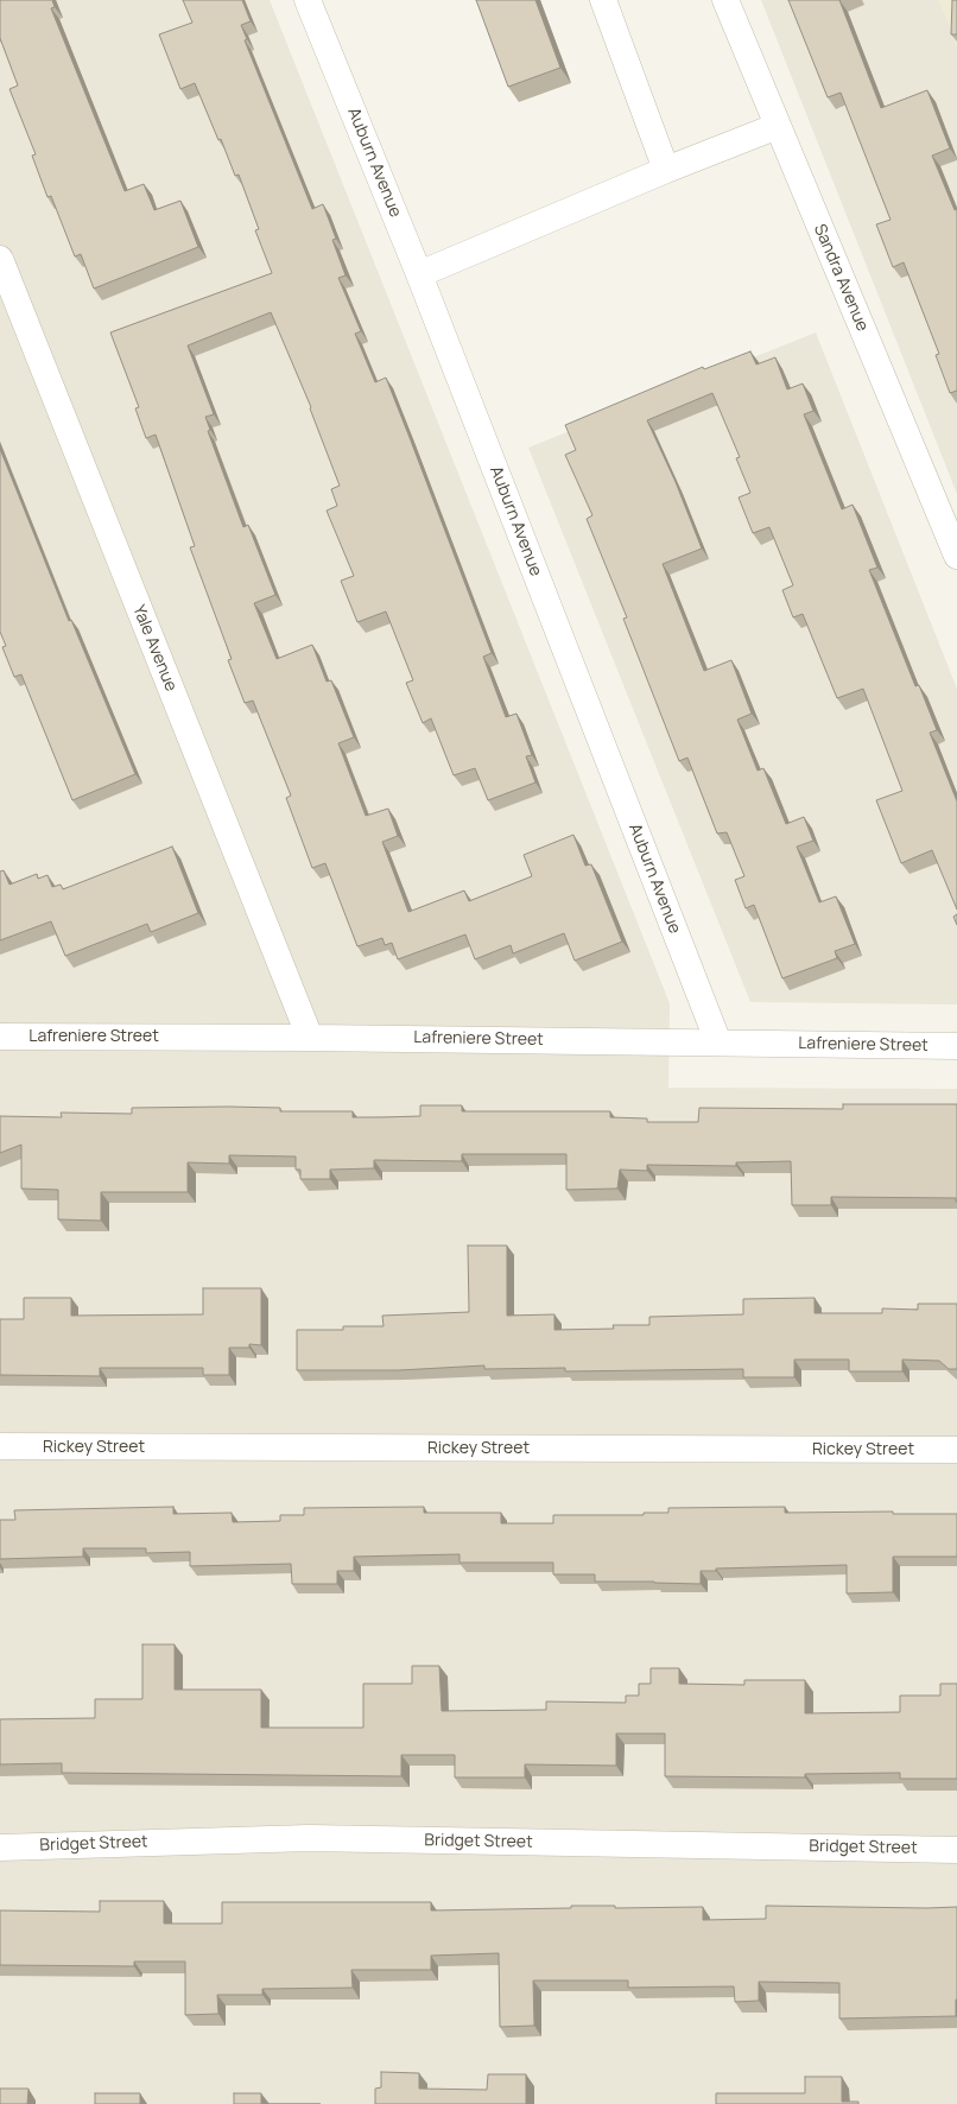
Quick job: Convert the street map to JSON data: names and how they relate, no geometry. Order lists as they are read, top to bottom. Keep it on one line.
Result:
{"streets":{"street":["Auburn Avenue","Sandra Avenue","Yale Avenue","Lafreniere Street","Rickey Street","Bridget Street"]},"crossings":[["Auburn Avenue","Lafreniere Street"],["Yale Avenue","Lafreniere Street"]]}
